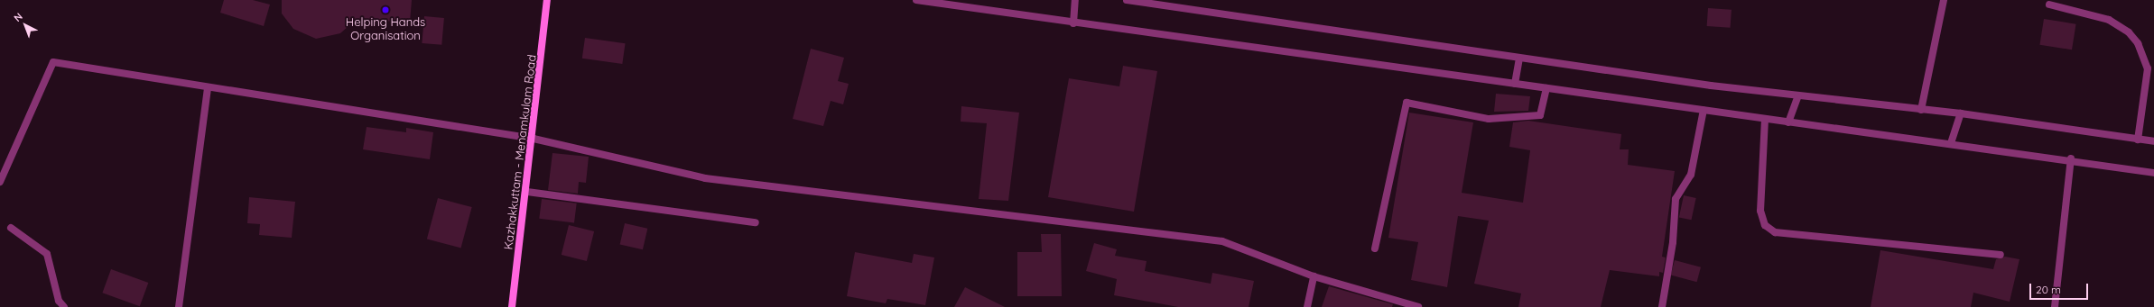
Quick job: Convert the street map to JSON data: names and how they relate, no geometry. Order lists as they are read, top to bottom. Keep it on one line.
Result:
{"streets":{"main road":["Kazhakkuttam - Menamkulam Road"]},"places":["Helping Hands Organisation"],"scale_bar":"20 m","north":"top left"}
